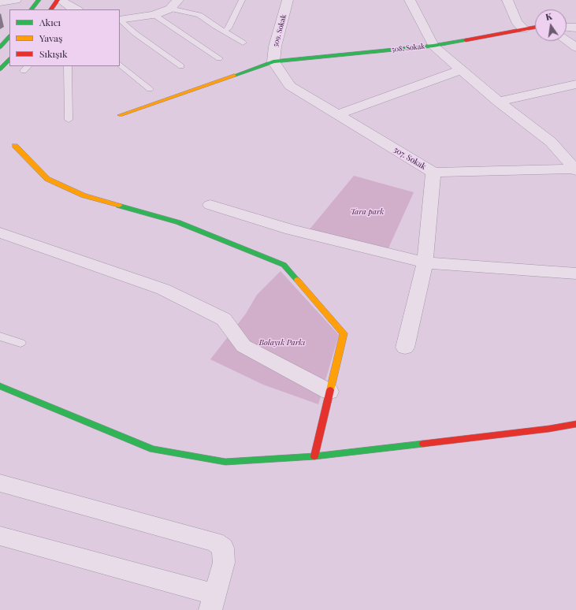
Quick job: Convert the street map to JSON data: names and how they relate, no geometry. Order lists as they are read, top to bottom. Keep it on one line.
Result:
{"streets":{"street":["509. Sokak","508. Sokak","507. Sokak"]},"crossings":[["509. Sokak","508. Sokak"],["509. Sokak","507. Sokak"],["508. Sokak","507. Sokak"]],"parks":["Tara park","Bolayık Parkı"],"legend":["Akıcı","Yavaş","Sıkışık"],"north":"top"}
